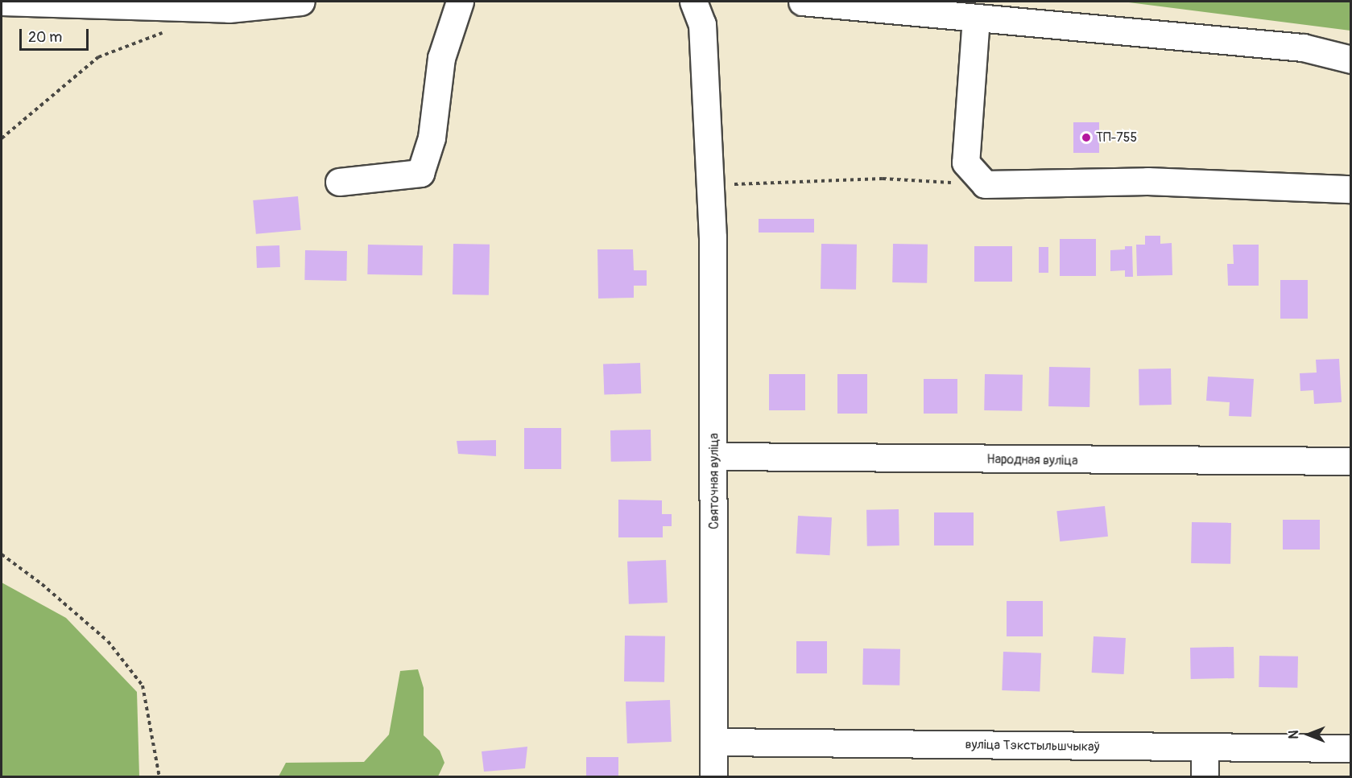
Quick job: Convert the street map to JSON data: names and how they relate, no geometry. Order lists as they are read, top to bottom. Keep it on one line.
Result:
{"streets":{"street":["Народная вуліца","Святочная вуліца","вуліца Тэкстыльшчыкаў"]},"crossings":[["Народная вуліца","Святочная вуліца"],["Святочная вуліца","вуліца Тэкстыльшчыкаў"]],"places":["ТП-755"],"scale_bar":"20 m","north":"left"}
